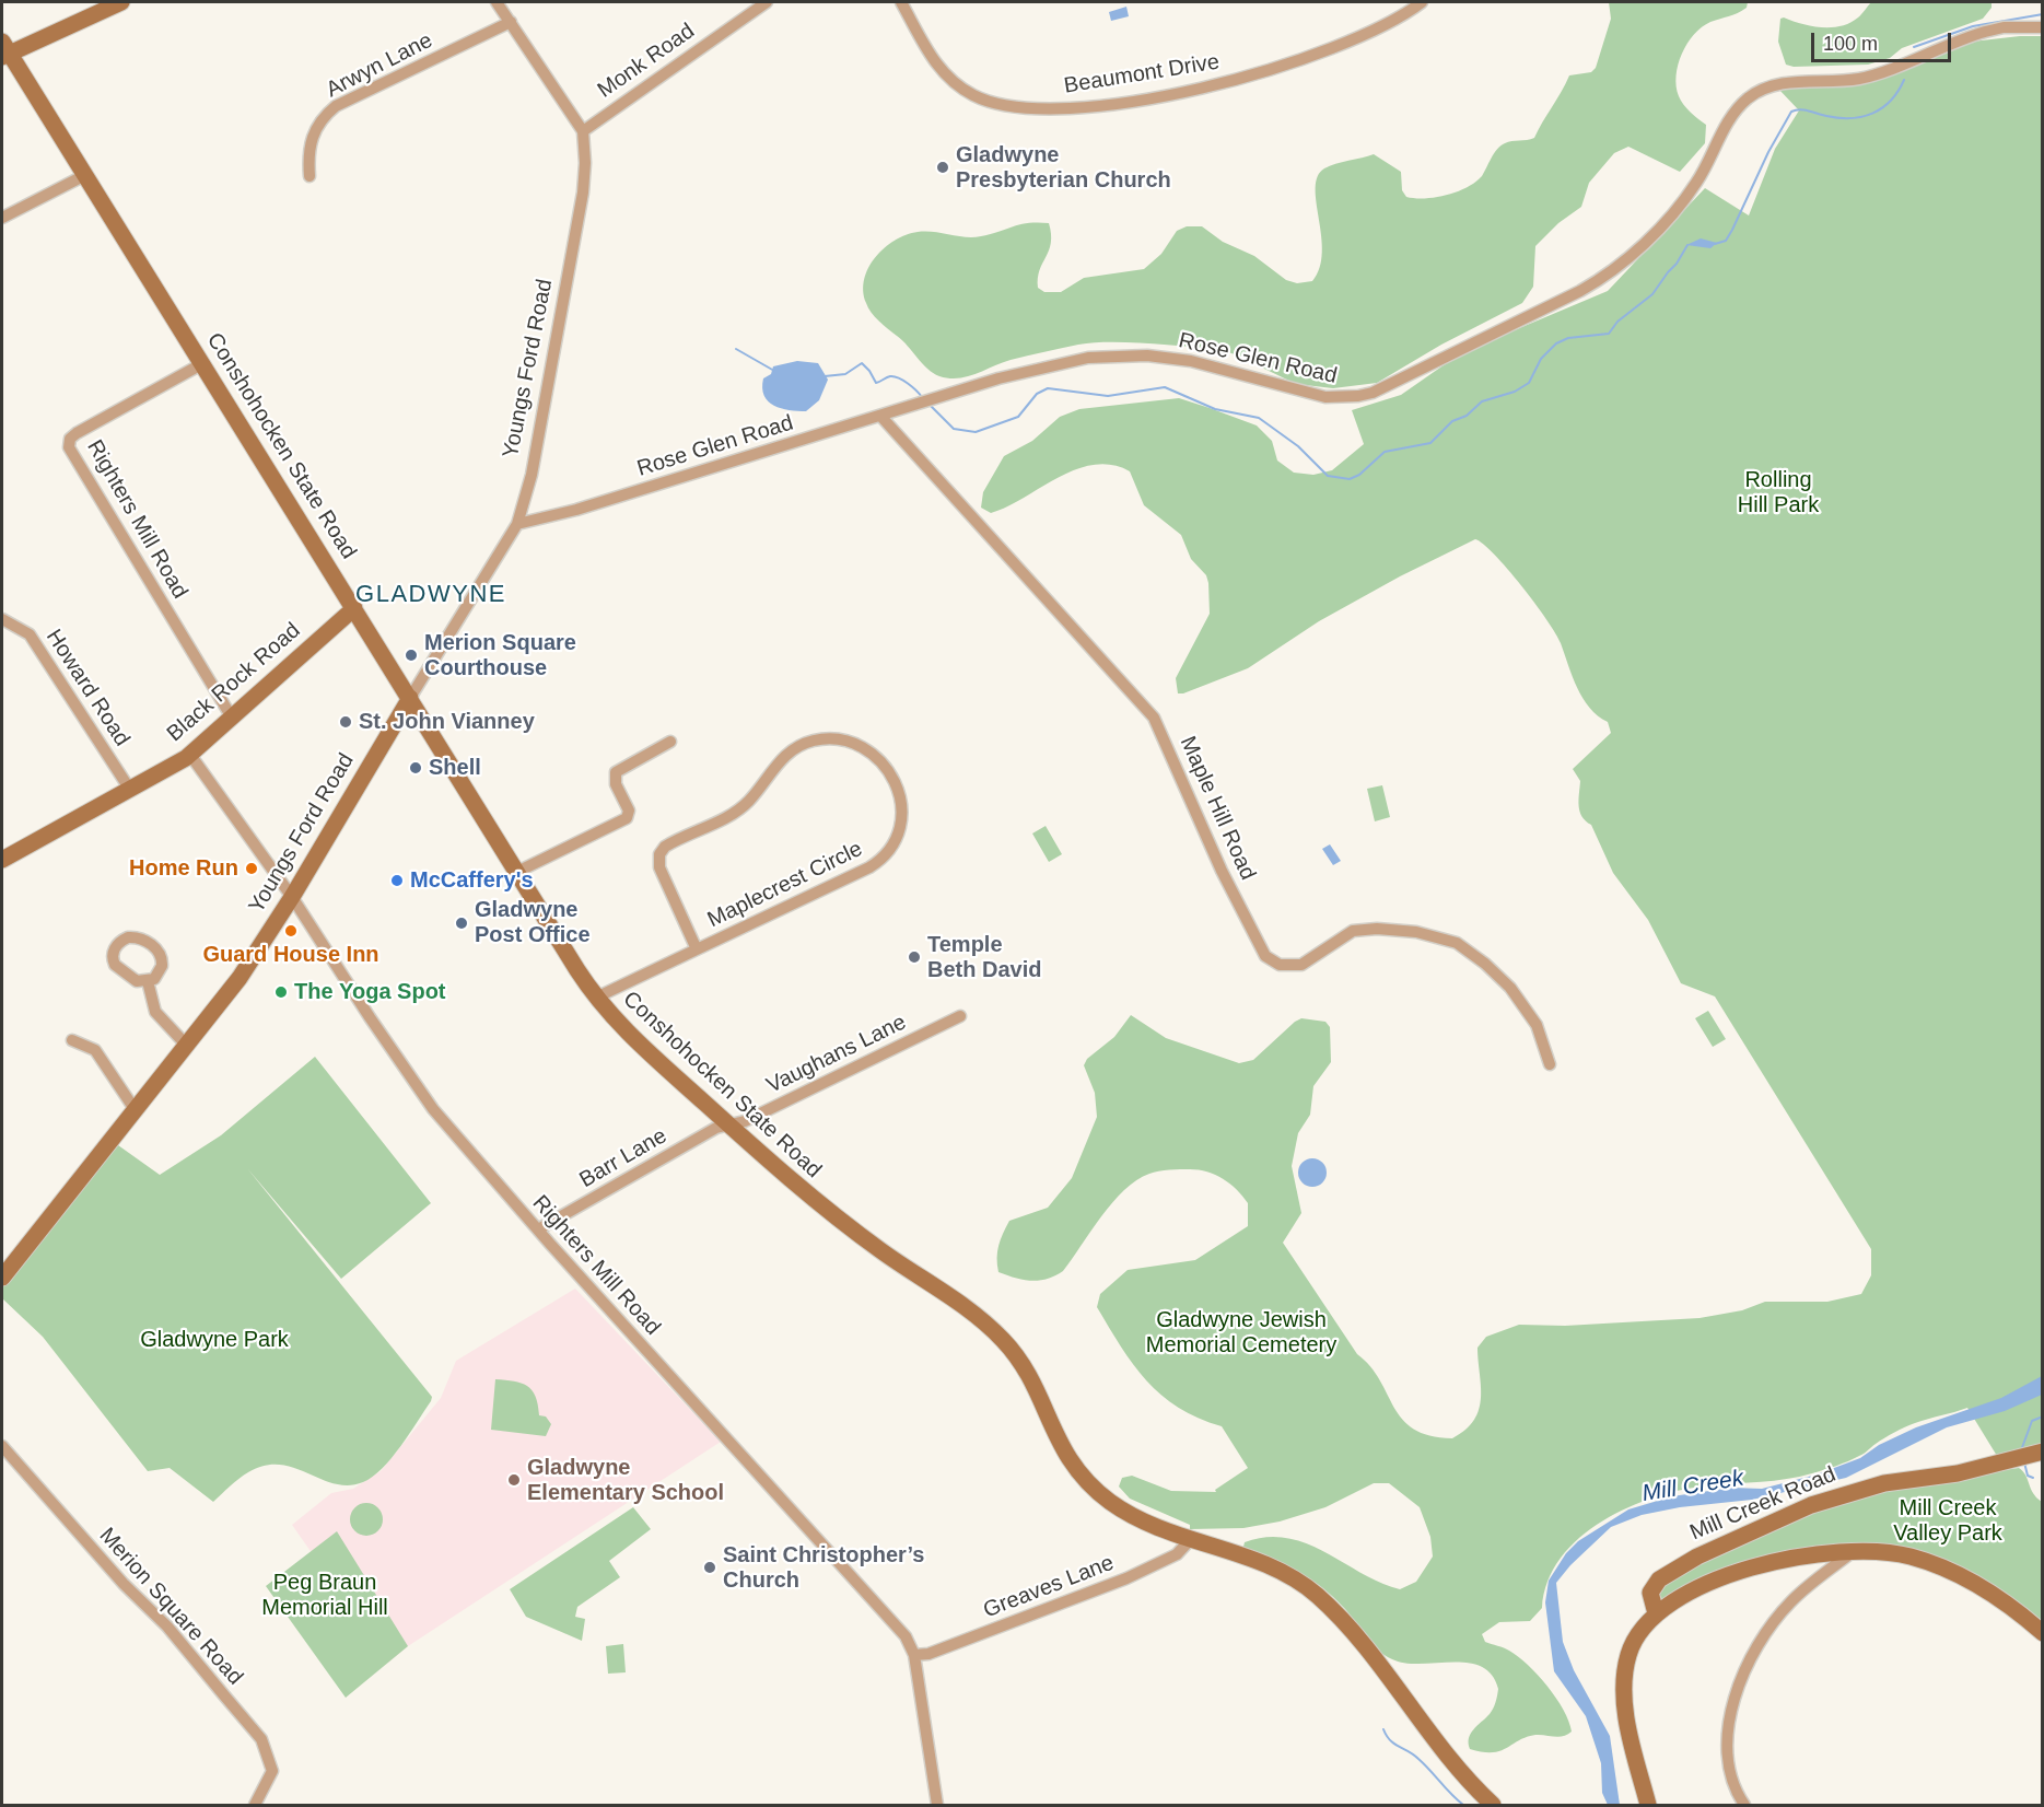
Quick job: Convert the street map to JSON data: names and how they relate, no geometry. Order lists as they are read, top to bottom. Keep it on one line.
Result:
{"streets":{"main road":["Youngs Ford Road","Conshohocken State Road","Black Rock Road","Mill Creek Road"],"street":["Monk Road","Arwyn Lane","Beaumont Drive","Rose Glen Road","Righters Mill Road","Howard Road","Maple Hill Road","Maplecrest Circle","Vaughans Lane","Barr Lane","Greaves Lane","Merion Square Road"]},"crossings":[["Monk Road","Youngs Ford Road"],["Arwyn Lane","Youngs Ford Road"],["Rose Glen Road","Youngs Ford Road"],["Rose Glen Road","Maple Hill Road"],["Youngs Ford Road","Conshohocken State Road"],["Youngs Ford Road","Righters Mill Road"],["Conshohocken State Road","Righters Mill Road"],["Conshohocken State Road","Black Rock Road"],["Conshohocken State Road","Maplecrest Circle"],["Conshohocken State Road","Vaughans Lane"],["Conshohocken State Road","Barr Lane"],["Conshohocken State Road","Greaves Lane"],["Righters Mill Road","Black Rock Road"],["Righters Mill Road","Barr Lane"],["Righters Mill Road","Greaves Lane"],["Black Rock Road","Howard Road"],["Vaughans Lane","Barr Lane"]],"districts":["GLADWYNE"],"water":["Mill Creek"],"parks":["Rolling Hill Park","Gladwyne Jewish Memorial Cemetery","Gladwyne Park","Mill Creek Valley Park","Peg Braun Memorial Hill"],"places":["Gladwyne Presbyterian Church","Merion Square Courthouse","St. John Vianney","Shell","Home Run","McCaffery's","Gladwyne Post Office","Guard House Inn","Temple Beth David","The Yoga Spot","Gladwyne Elementary School","Saint Christopher’s Church"],"scale_bar":"100 m"}
